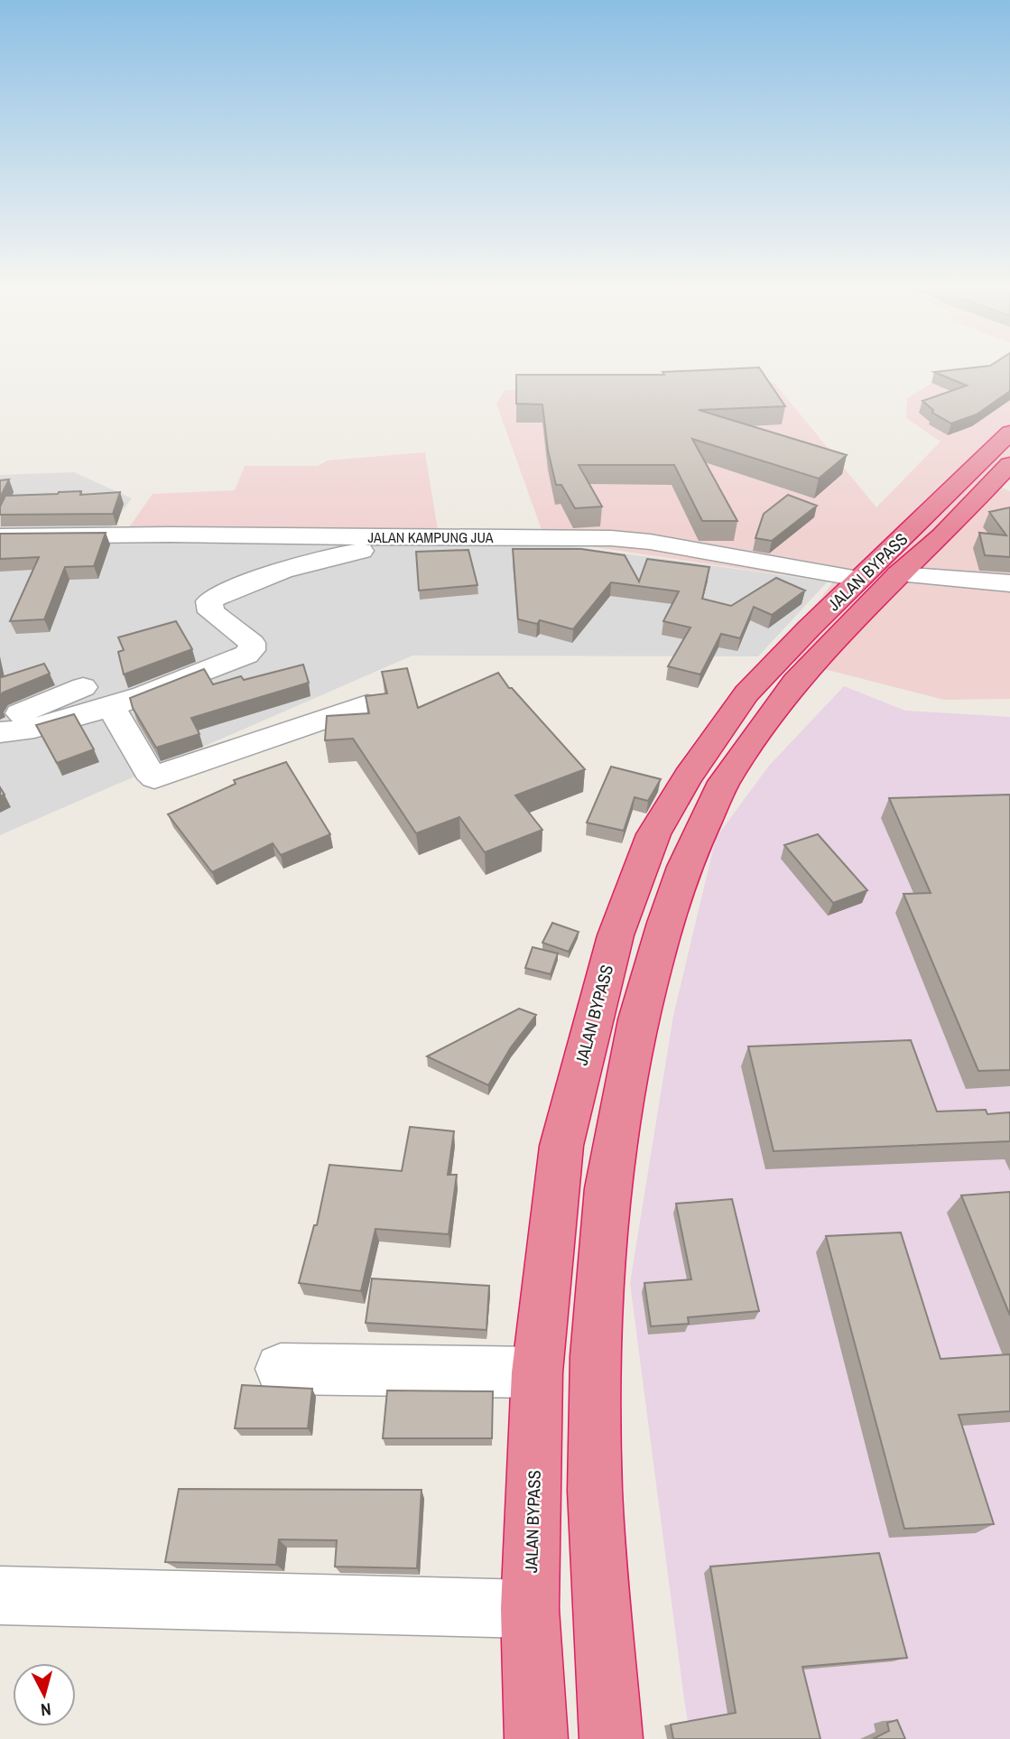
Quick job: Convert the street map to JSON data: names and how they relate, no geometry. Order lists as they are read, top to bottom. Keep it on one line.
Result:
{"streets":{"highway":["JALAN BYPASS"],"street":["JALAN KAMPUNG JUA"]},"crossings":[["JALAN KAMPUNG JUA","JALAN BYPASS"]],"north":"bottom"}
